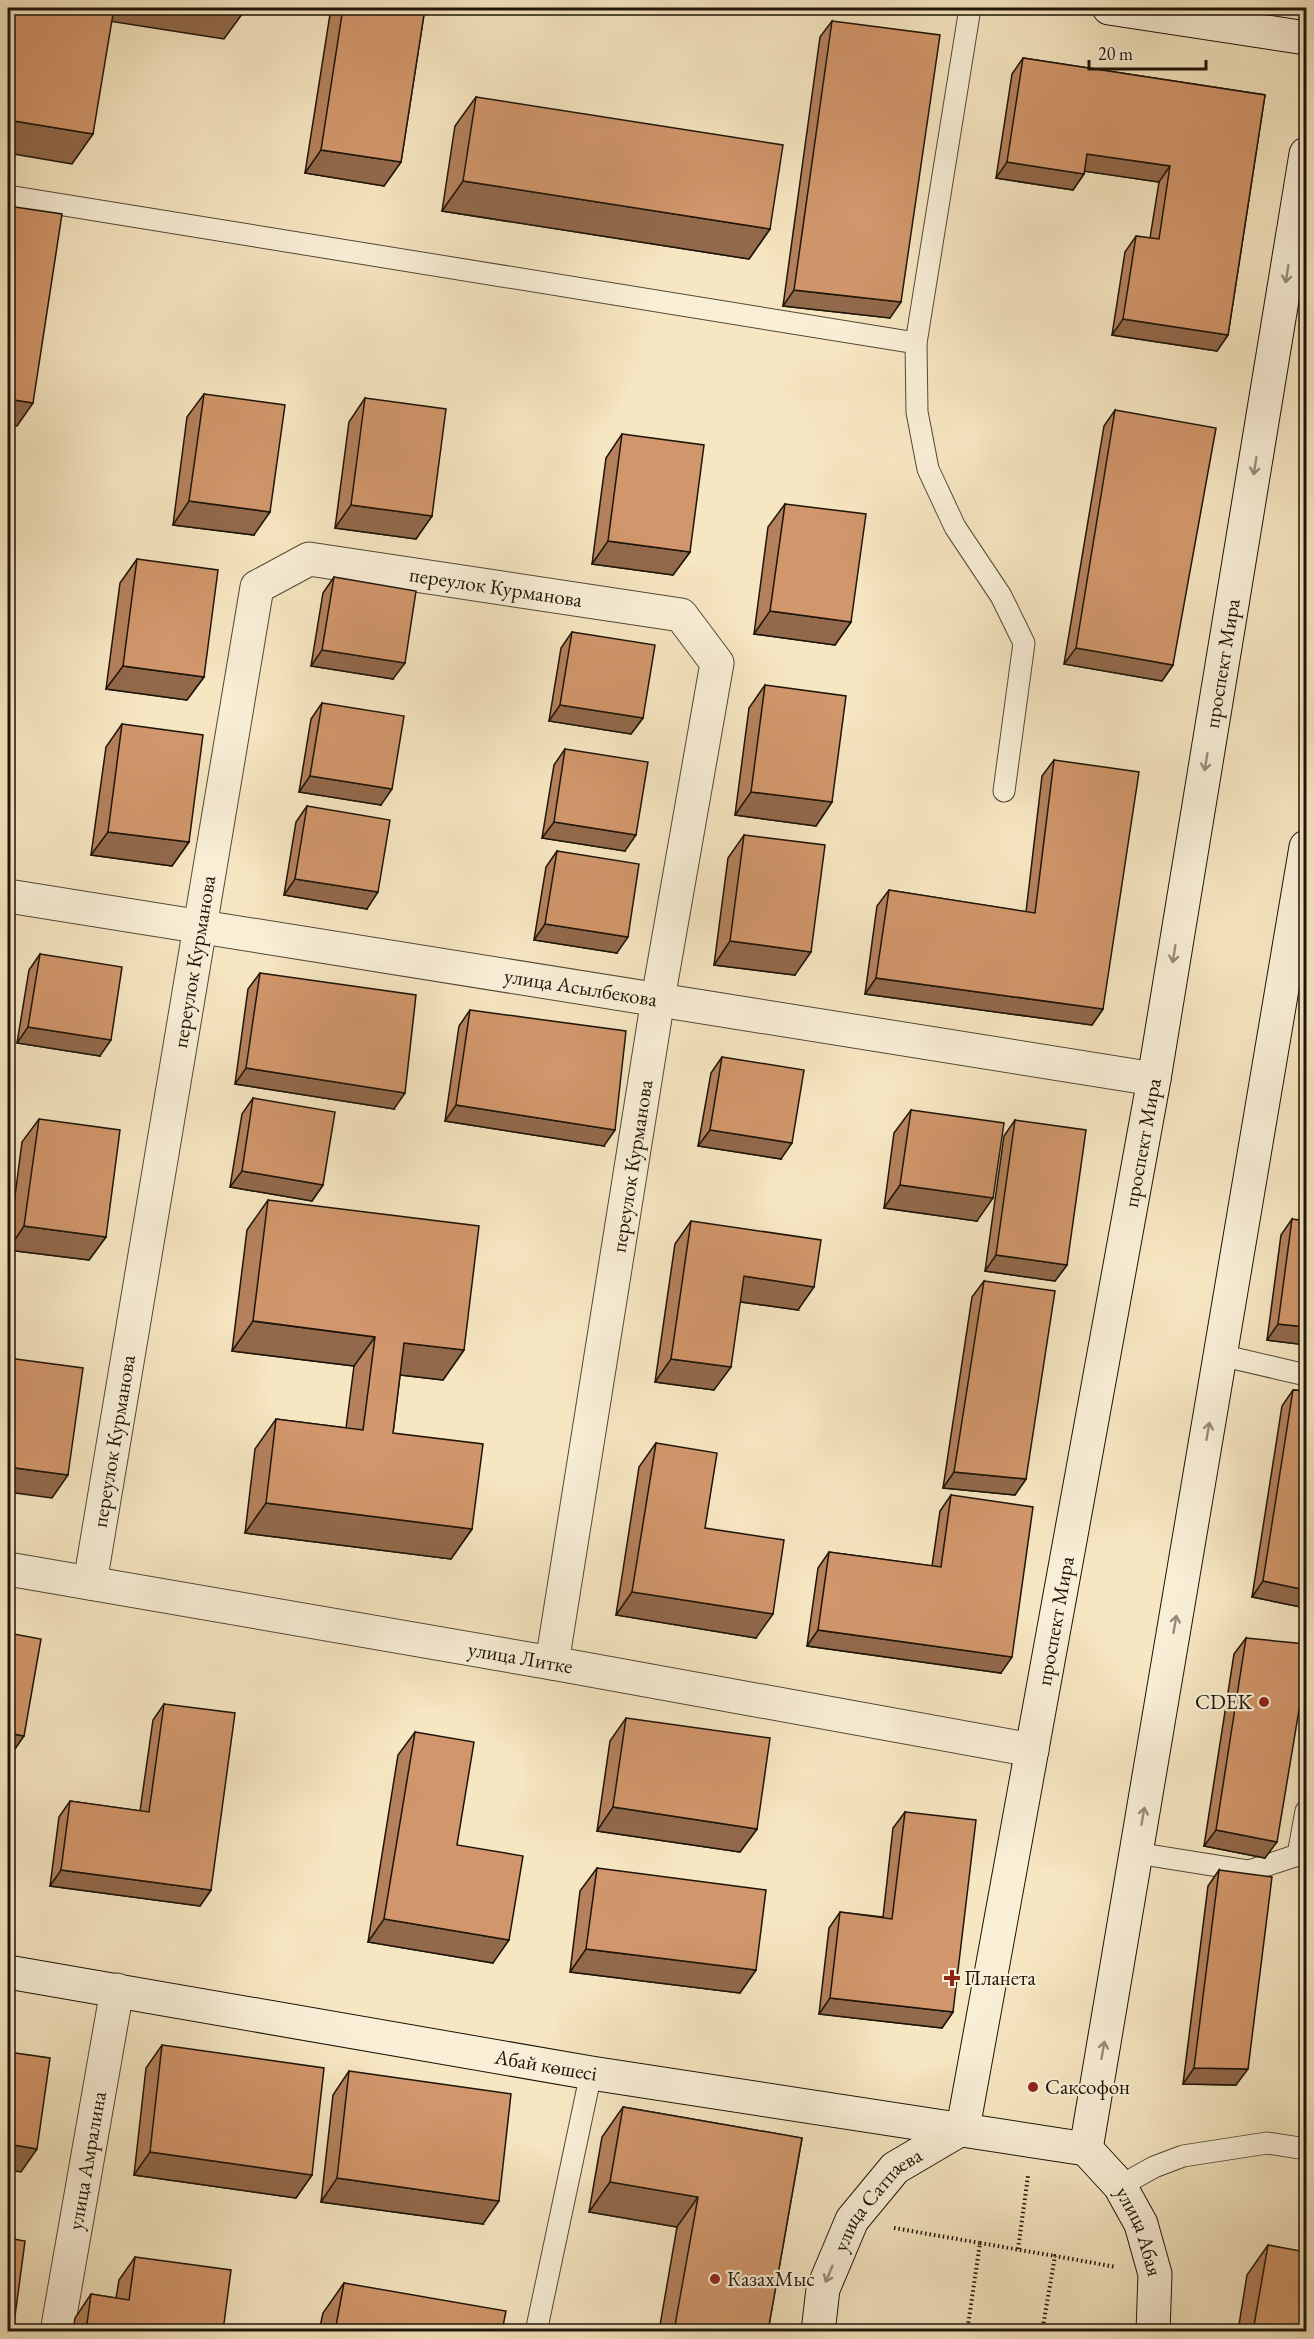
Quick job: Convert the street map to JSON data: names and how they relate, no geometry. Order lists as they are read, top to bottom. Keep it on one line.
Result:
{"streets":{"street":["переулок Курманова","проспект Мира","улица Асылбекова","улица Литке","Абай көшесі","улица Амралина","улица Сатпаева","улица Абая"]},"crossings":[["переулок Курманова","улица Асылбекова"],["переулок Курманова","улица Литке"],["проспект Мира","улица Асылбекова"],["проспект Мира","улица Литке"],["проспект Мира","Абай көшесі"],["проспект Мира","улица Сатпаева"],["Абай көшесі","улица Амралина"],["Абай көшесі","улица Сатпаева"],["Абай көшесі","улица Абая"]],"one_way":["проспект Мира","улица Сатпаева"],"places":{"other":["CDEK","Саксофон","КазахМыс"],"health":["Планета"]},"scale_bar":"20 m"}
